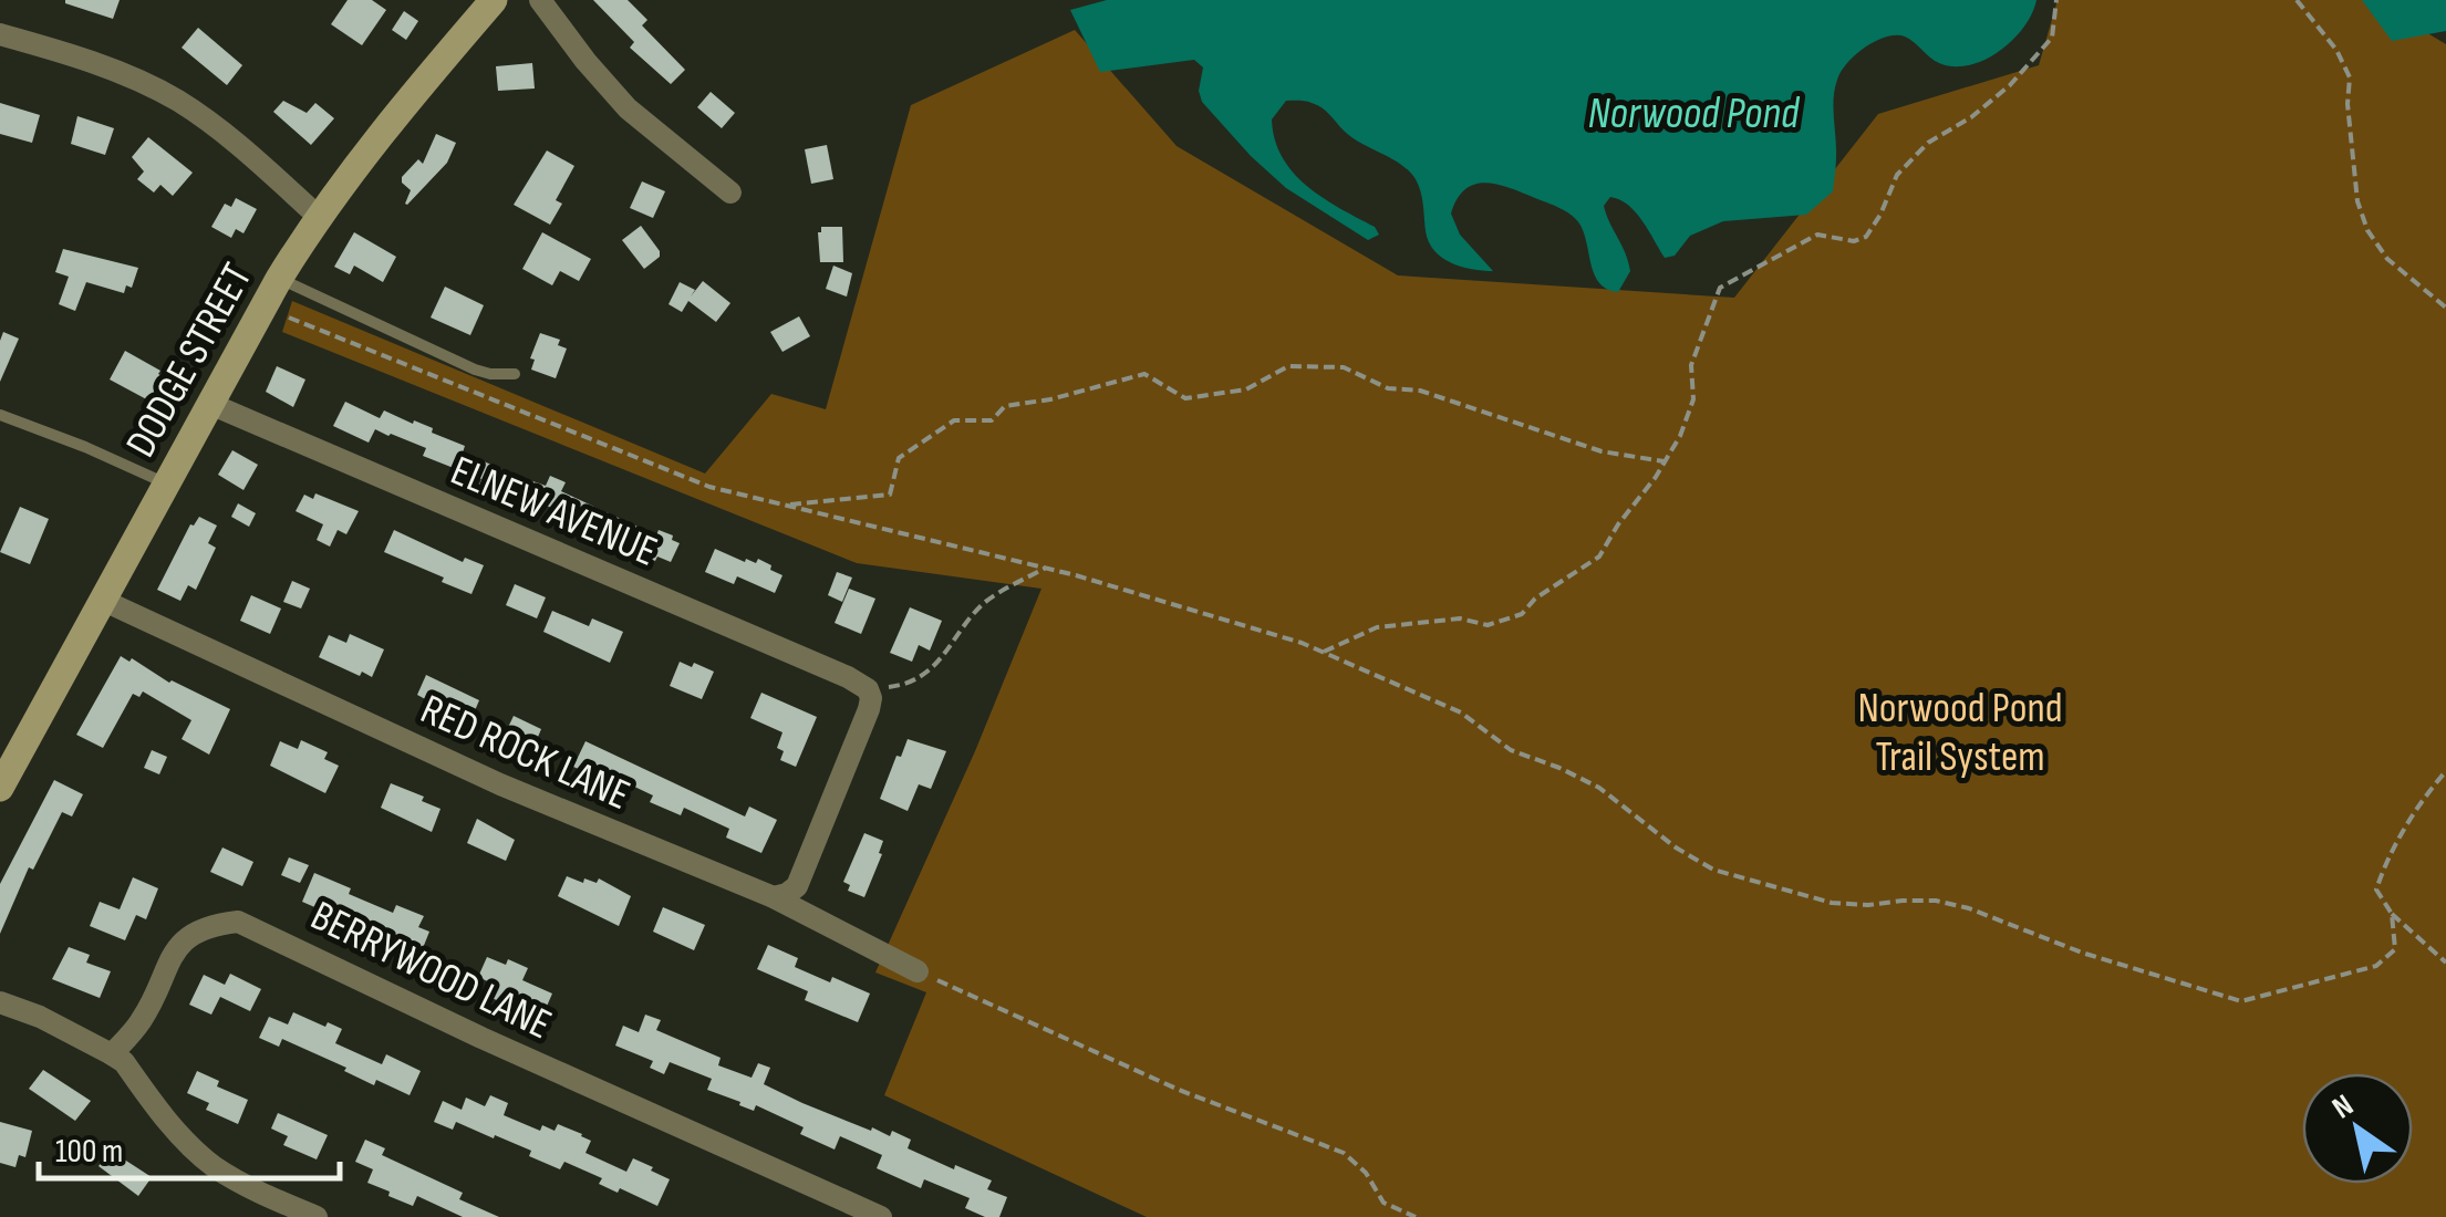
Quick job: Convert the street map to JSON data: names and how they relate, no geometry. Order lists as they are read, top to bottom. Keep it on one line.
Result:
{"streets":{"main road":["DODGE STREET"],"street":["ELNEW AVENUE","RED ROCK LANE","BERRYWOOD LANE"]},"crossings":[["DODGE STREET","ELNEW AVENUE"],["DODGE STREET","RED ROCK LANE"]],"water":["Norwood Pond"],"parks":["Norwood Pond Trail System"],"scale_bar":"100 m","north":"top left"}
